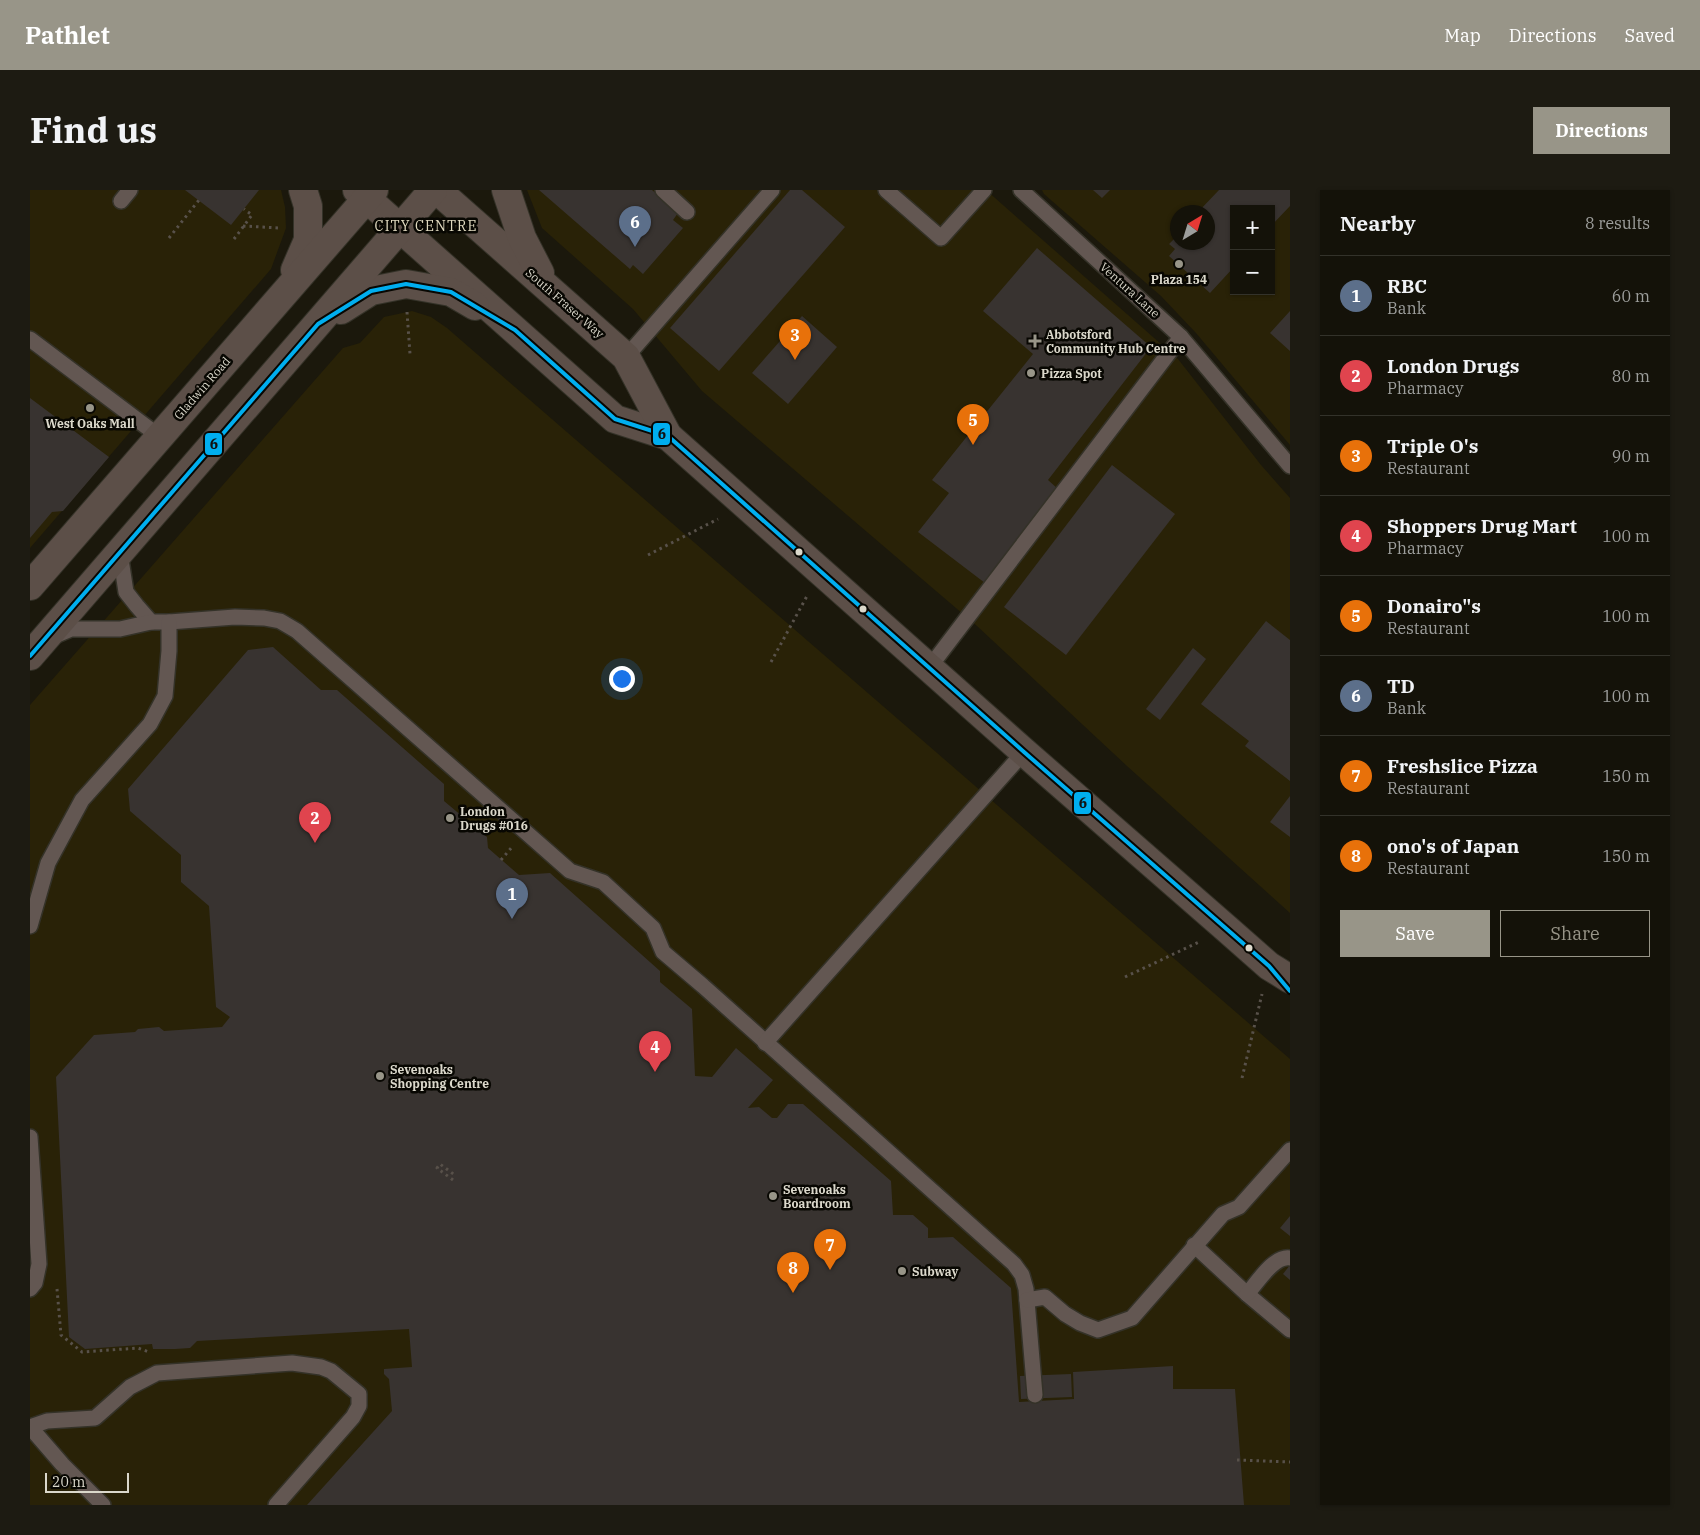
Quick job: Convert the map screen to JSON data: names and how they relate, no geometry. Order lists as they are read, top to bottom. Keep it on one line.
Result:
{"streets":{"main road":["South Fraser Way","Gladwin Road"],"lane":["Ventura Lane"]},"crossings":[["South Fraser Way","Gladwin Road"]],"districts":["CITY CENTRE"],"places":{"other":["Plaza 154","Pizza Spot","West Oaks Mall","London Drugs #016","Sevenoaks Shopping Centre","Sevenoaks Boardroom","Subway"],"health":["Abbotsford Community Hub Centre"]},"lines":["transit line 6"],"scale_bar":"20 m","north":"top right","page":{"header":"Pathlet","nav":["Map","Directions","Saved"],"title":"Find us","buttons":["Directions",["Save","Share"]],"heading":["Nearby","8 results"],"map_buttons":["+","−"],"pins":["6","3","5","2","1","4","7","8"],"list":[{"mark":"1","name":"RBC","note":"Bank","value":"60 m"},{"mark":"2","name":"London Drugs","note":"Pharmacy","value":"80 m"},{"mark":"3","name":"Triple O's","note":"Restaurant","value":"90 m"},{"mark":"4","name":"Shoppers Drug Mart","note":"Pharmacy","value":"100 m"},{"mark":"5","name":"Donairo\"s","note":"Restaurant","value":"100 m"},{"mark":"6","name":"TD","note":"Bank","value":"100 m"},{"mark":"7","name":"Freshslice Pizza","note":"Restaurant","value":"150 m"},{"mark":"8","name":"ono's of Japan","note":"Restaurant","value":"150 m"}],"scale":"20 m"}}
